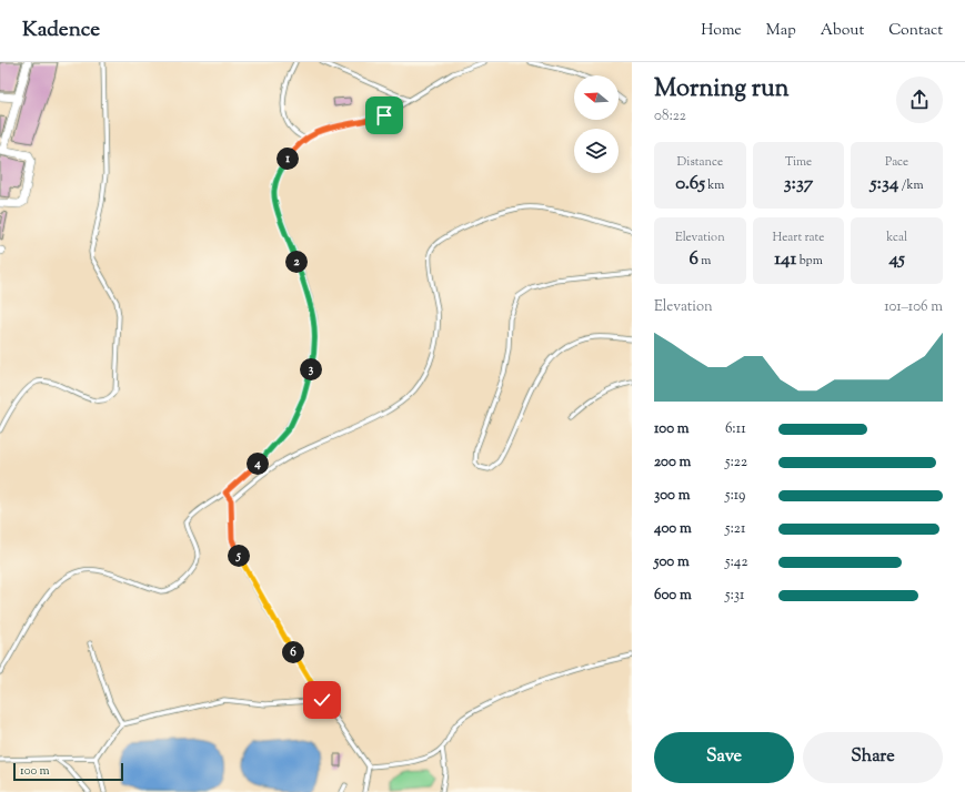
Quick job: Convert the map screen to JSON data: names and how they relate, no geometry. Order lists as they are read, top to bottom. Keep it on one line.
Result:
{"scale_bar":"100 m","north":"left","page":{"header":"Kadence","nav":["Home","Map","About","Contact"],"heading":["Morning run","08:22"],"stats":[["Distance","0.65 km"],["Time","3:37"],["Pace","5:34 /km"],["Elevation","6 m"],["Heart rate","141 bpm"],["kcal","45"]],"pins":["1","2","3","4","5","6"],"chart":["Elevation","101–106 m"],"list":[{"name":"100 m","note":"6:11"},{"name":"200 m","note":"5:22"},{"name":"300 m","note":"5:19"},{"name":"400 m","note":"5:21"},{"name":"500 m","note":"5:42"},{"name":"600 m","note":"5:31"}],"buttons":["Save","Share"],"scale":"100 m"}}
